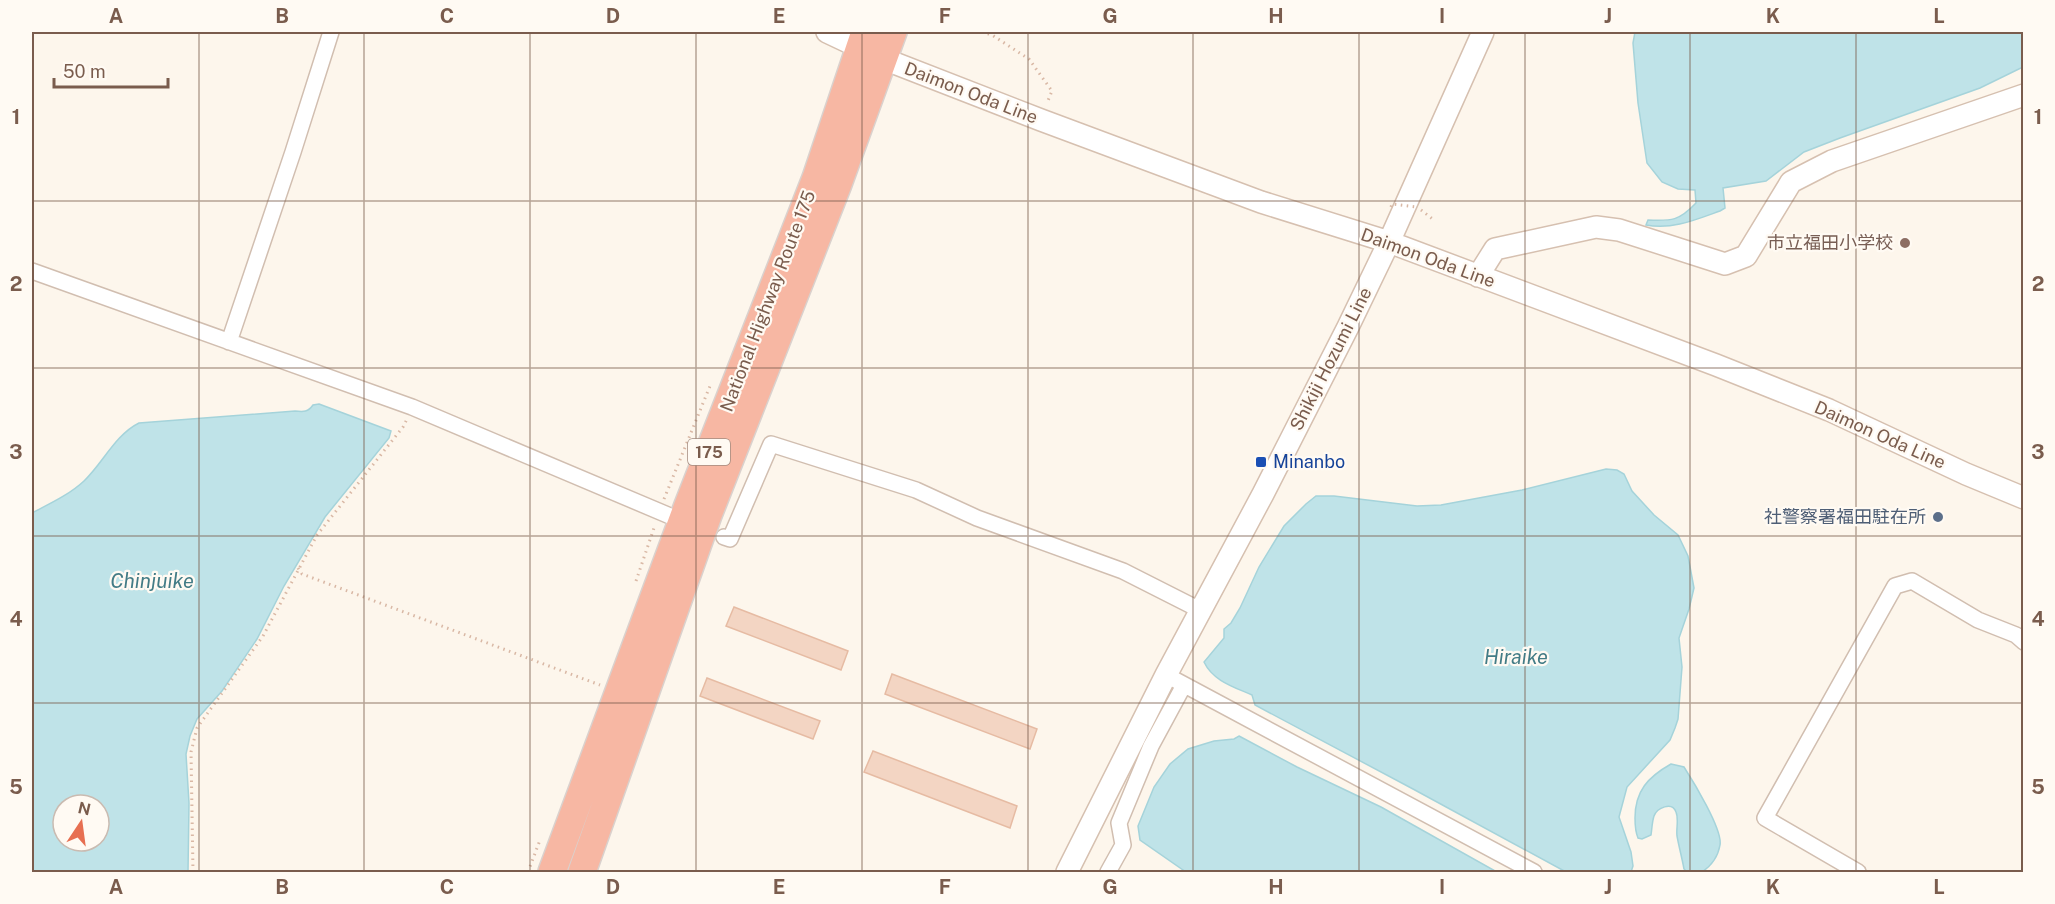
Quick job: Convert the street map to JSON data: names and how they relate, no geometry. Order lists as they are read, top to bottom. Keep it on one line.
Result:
{"streets":{"highway":["National Highway Route 175","175"],"main road":["Daimon Oda Line","Shikiji Hozumi Line"]},"crossings":[["Daimon Oda Line","National Highway Route 175"],["Daimon Oda Line","Shikiji Hozumi Line"]],"water":["Chinjuike","Hiraike"],"places":{"other":["市立福田小学校","社警察署福田駐在所"],"transit":["Minanbo"]},"scale_bar":"50 m","north":"top","grid":{"columns":["A","B","C","D","E","F","G","H","I","J","K","L"],"rows":["1","2","3","4","5"]}}
